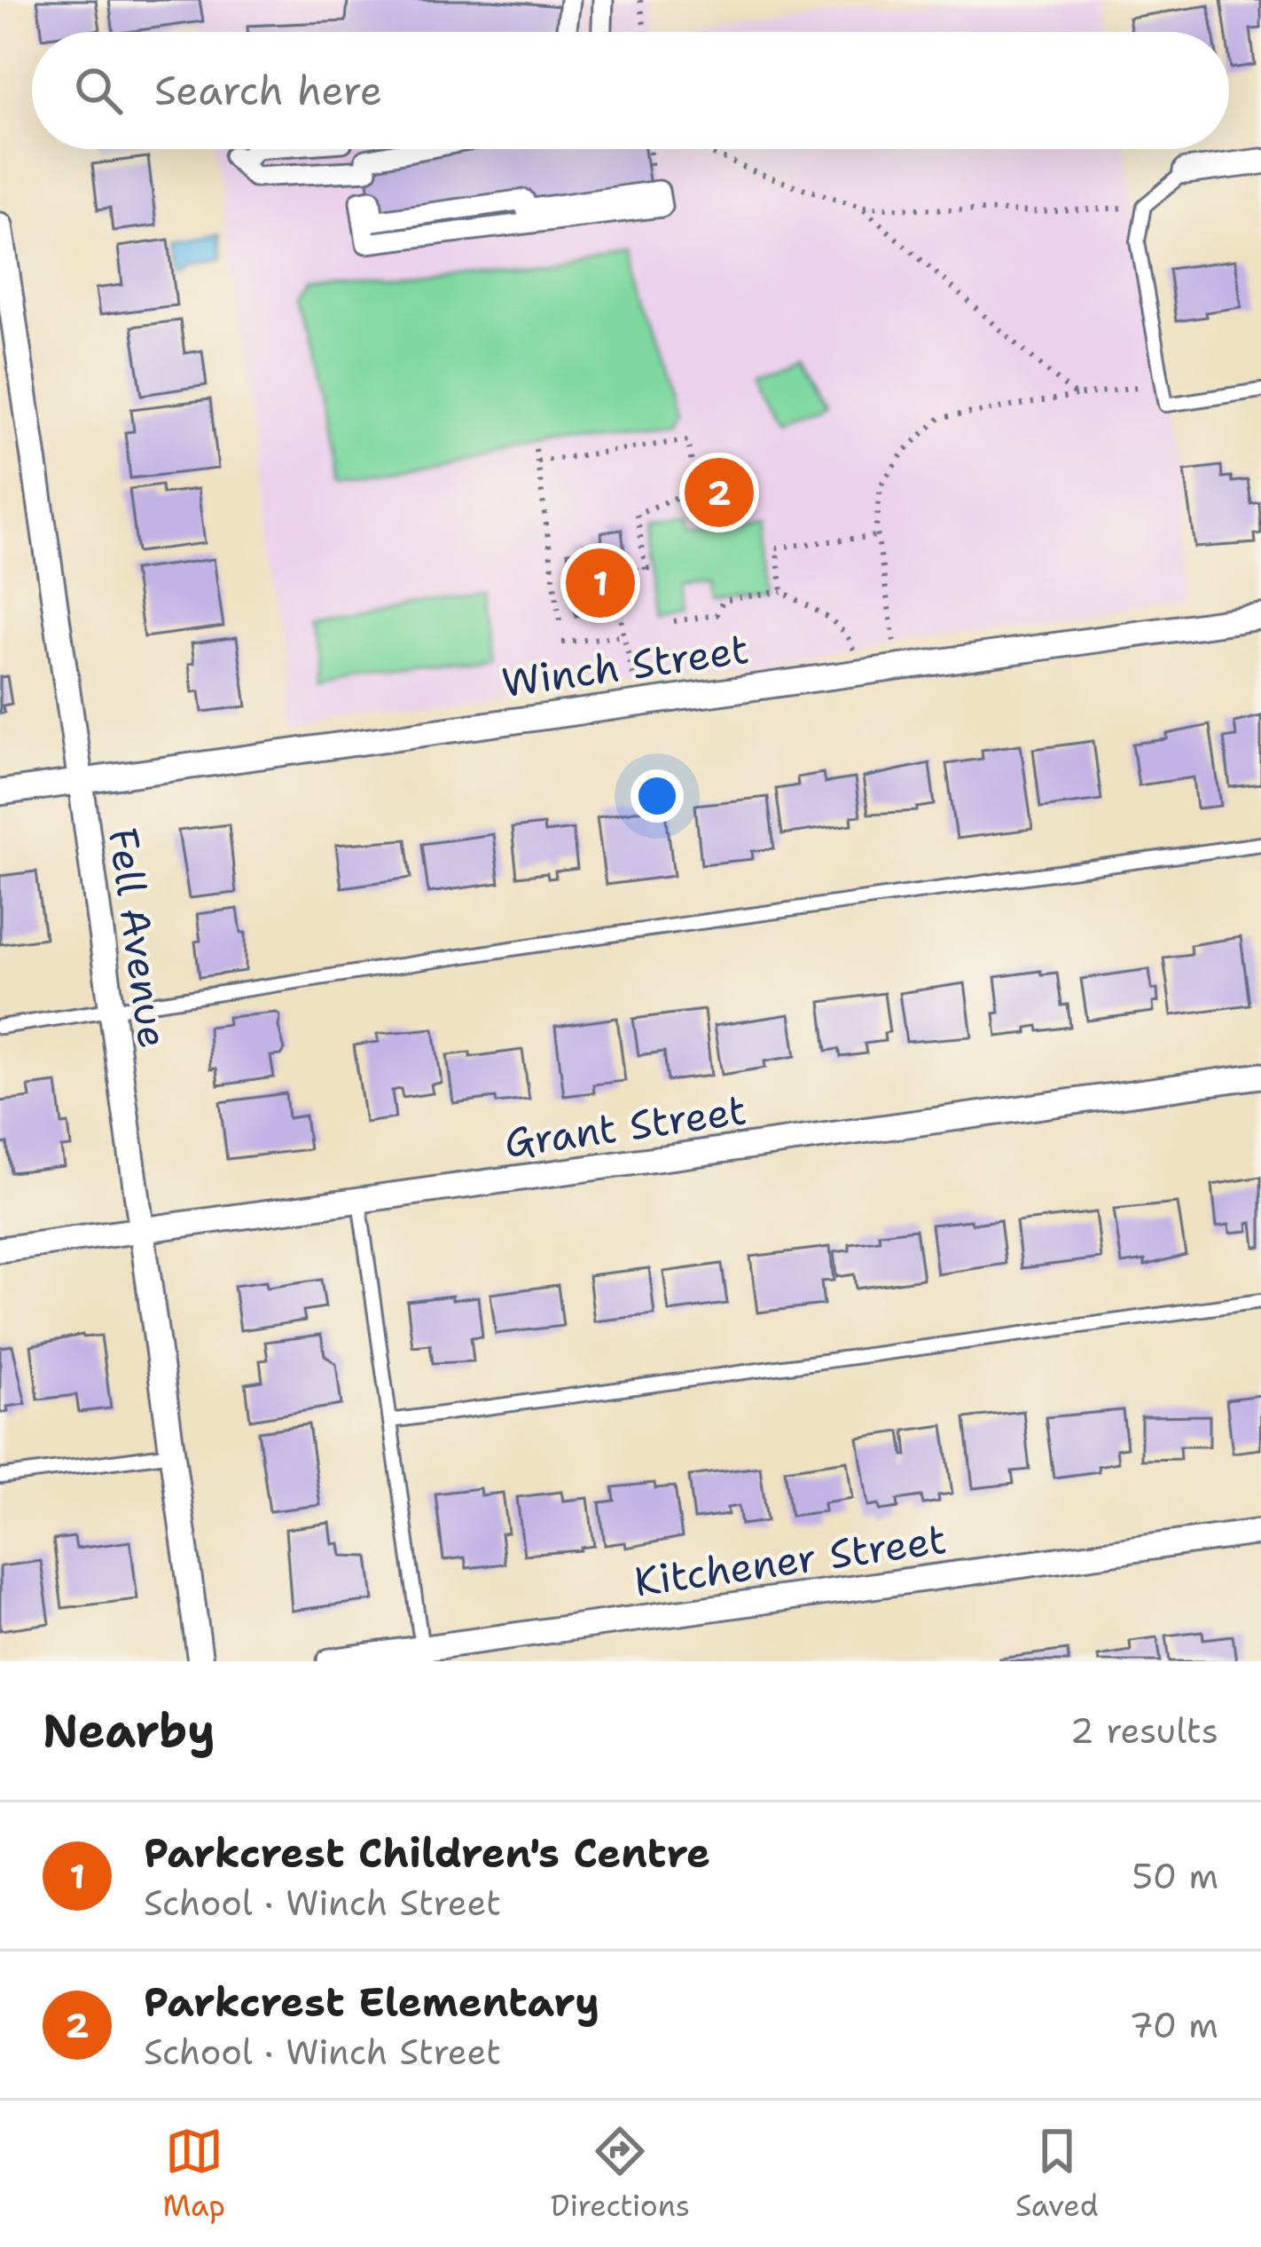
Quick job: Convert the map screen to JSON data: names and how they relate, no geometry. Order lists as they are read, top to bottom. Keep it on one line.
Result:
{"streets":{"street":["Winch Street","Fell Avenue","Grant Street","Kitchener Street"]},"crossings":[["Winch Street","Fell Avenue"],["Fell Avenue","Grant Street"]],"page":{"search":"Search here","pins":["2","1"],"heading":["Nearby","2 results"],"list":[{"mark":"1","name":"Parkcrest Children's Centre","note":"School · Winch Street","value":"50 m"},{"mark":"2","name":"Parkcrest Elementary","note":"School · Winch Street","value":"70 m"}],"nav":["Map","Directions","Saved"]}}
